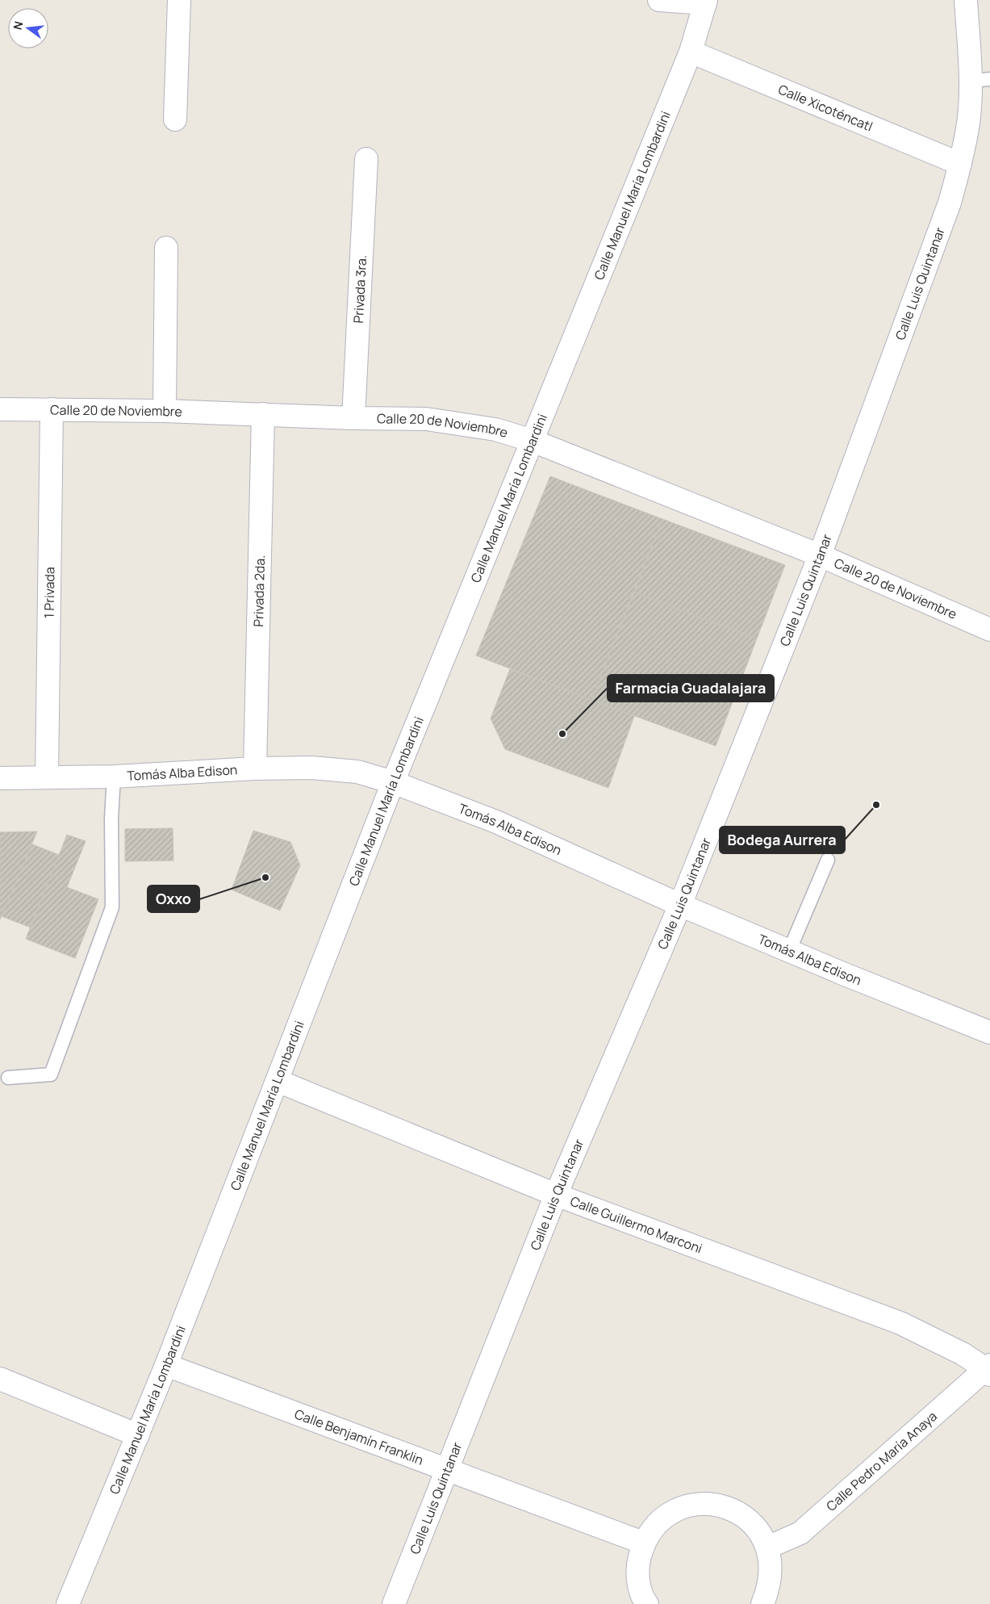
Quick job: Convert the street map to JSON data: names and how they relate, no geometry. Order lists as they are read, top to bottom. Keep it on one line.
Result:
{"streets":{"street":["Calle Xicoténcatl","Calle Manuel María Lombardini","Calle Luis Quintanar","Privada 3ra.","Calle 20 de Noviembre","Privada 2da.","1 Privada","Tomás Alba Edison","Calle Guillermo Marconi","Calle Benjamín Franklin","Calle Pedro María Anaya"]},"crossings":[["Calle Xicoténcatl","Calle Manuel María Lombardini"],["Calle Xicoténcatl","Calle Luis Quintanar"],["Calle Manuel María Lombardini","Calle 20 de Noviembre"],["Calle Manuel María Lombardini","Tomás Alba Edison"],["Calle Manuel María Lombardini","Calle Guillermo Marconi"],["Calle Manuel María Lombardini","Calle Benjamín Franklin"],["Calle Luis Quintanar","Calle 20 de Noviembre"],["Calle Luis Quintanar","Tomás Alba Edison"],["Calle Luis Quintanar","Calle Guillermo Marconi"],["Calle Luis Quintanar","Calle Benjamín Franklin"],["Privada 3ra.","Calle 20 de Noviembre"],["Calle 20 de Noviembre","Privada 2da."],["Calle 20 de Noviembre","1 Privada"],["Privada 2da.","Tomás Alba Edison"],["1 Privada","Tomás Alba Edison"],["Calle Guillermo Marconi","Calle Pedro María Anaya"]],"places":["Farmacia Guadalajara","Bodega Aurrera","Oxxo"],"north":"left"}
